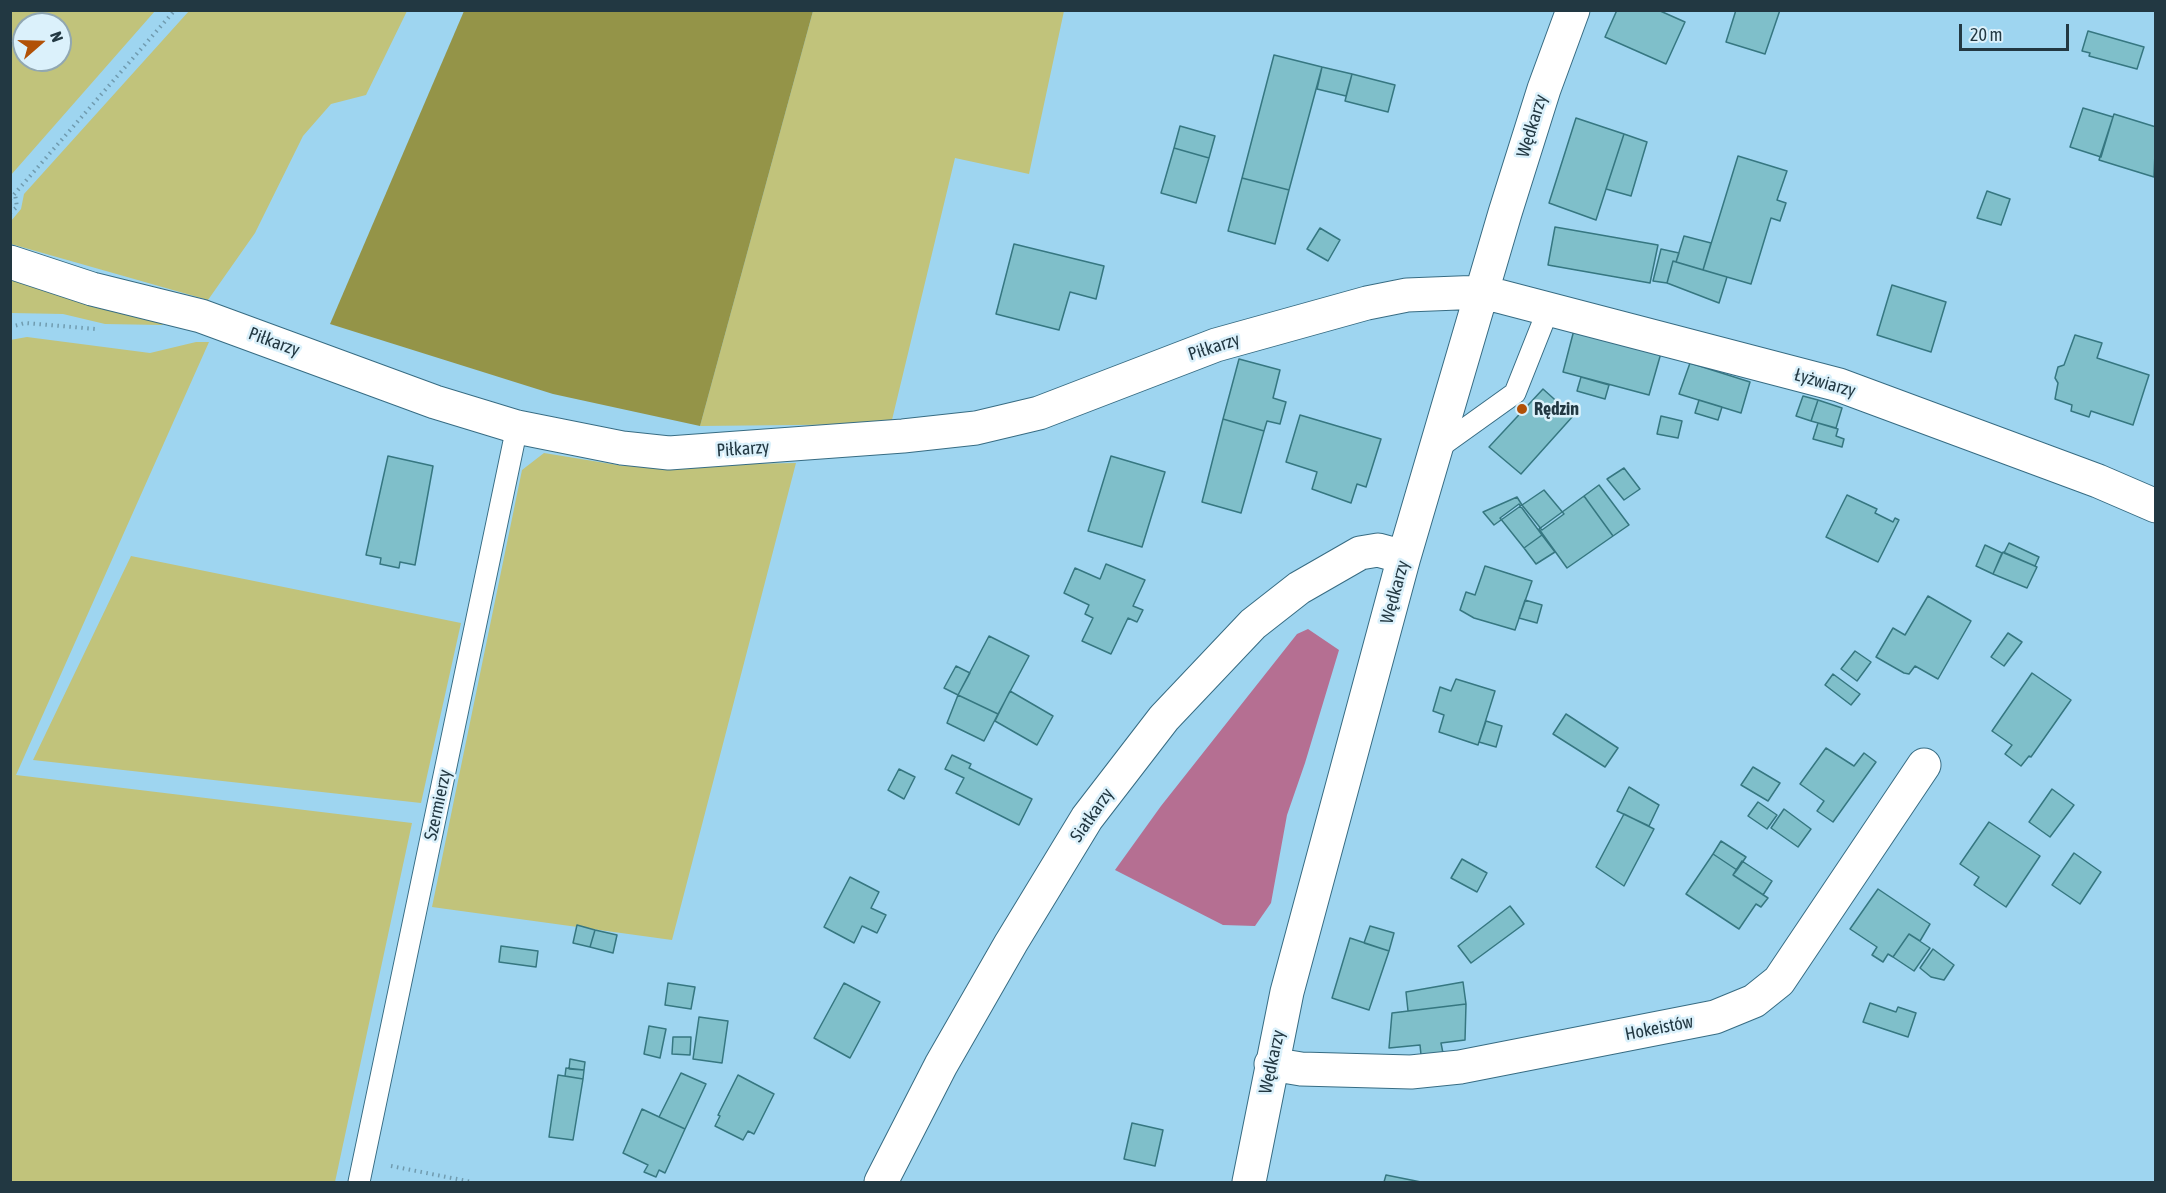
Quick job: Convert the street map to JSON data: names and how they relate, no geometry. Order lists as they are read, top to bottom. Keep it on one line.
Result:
{"streets":{"street":["Wędkarzy","Piłkarzy","Łyżwiarzy","Siatkarzy","Hokeistów"],"lane":["Szermierzy"]},"crossings":[["Wędkarzy","Piłkarzy"],["Wędkarzy","Łyżwiarzy"],["Wędkarzy","Siatkarzy"],["Wędkarzy","Hokeistów"],["Piłkarzy","Łyżwiarzy"],["Piłkarzy","Szermierzy"]],"places":["Rędzin"],"scale_bar":"20 m","north":"right"}
